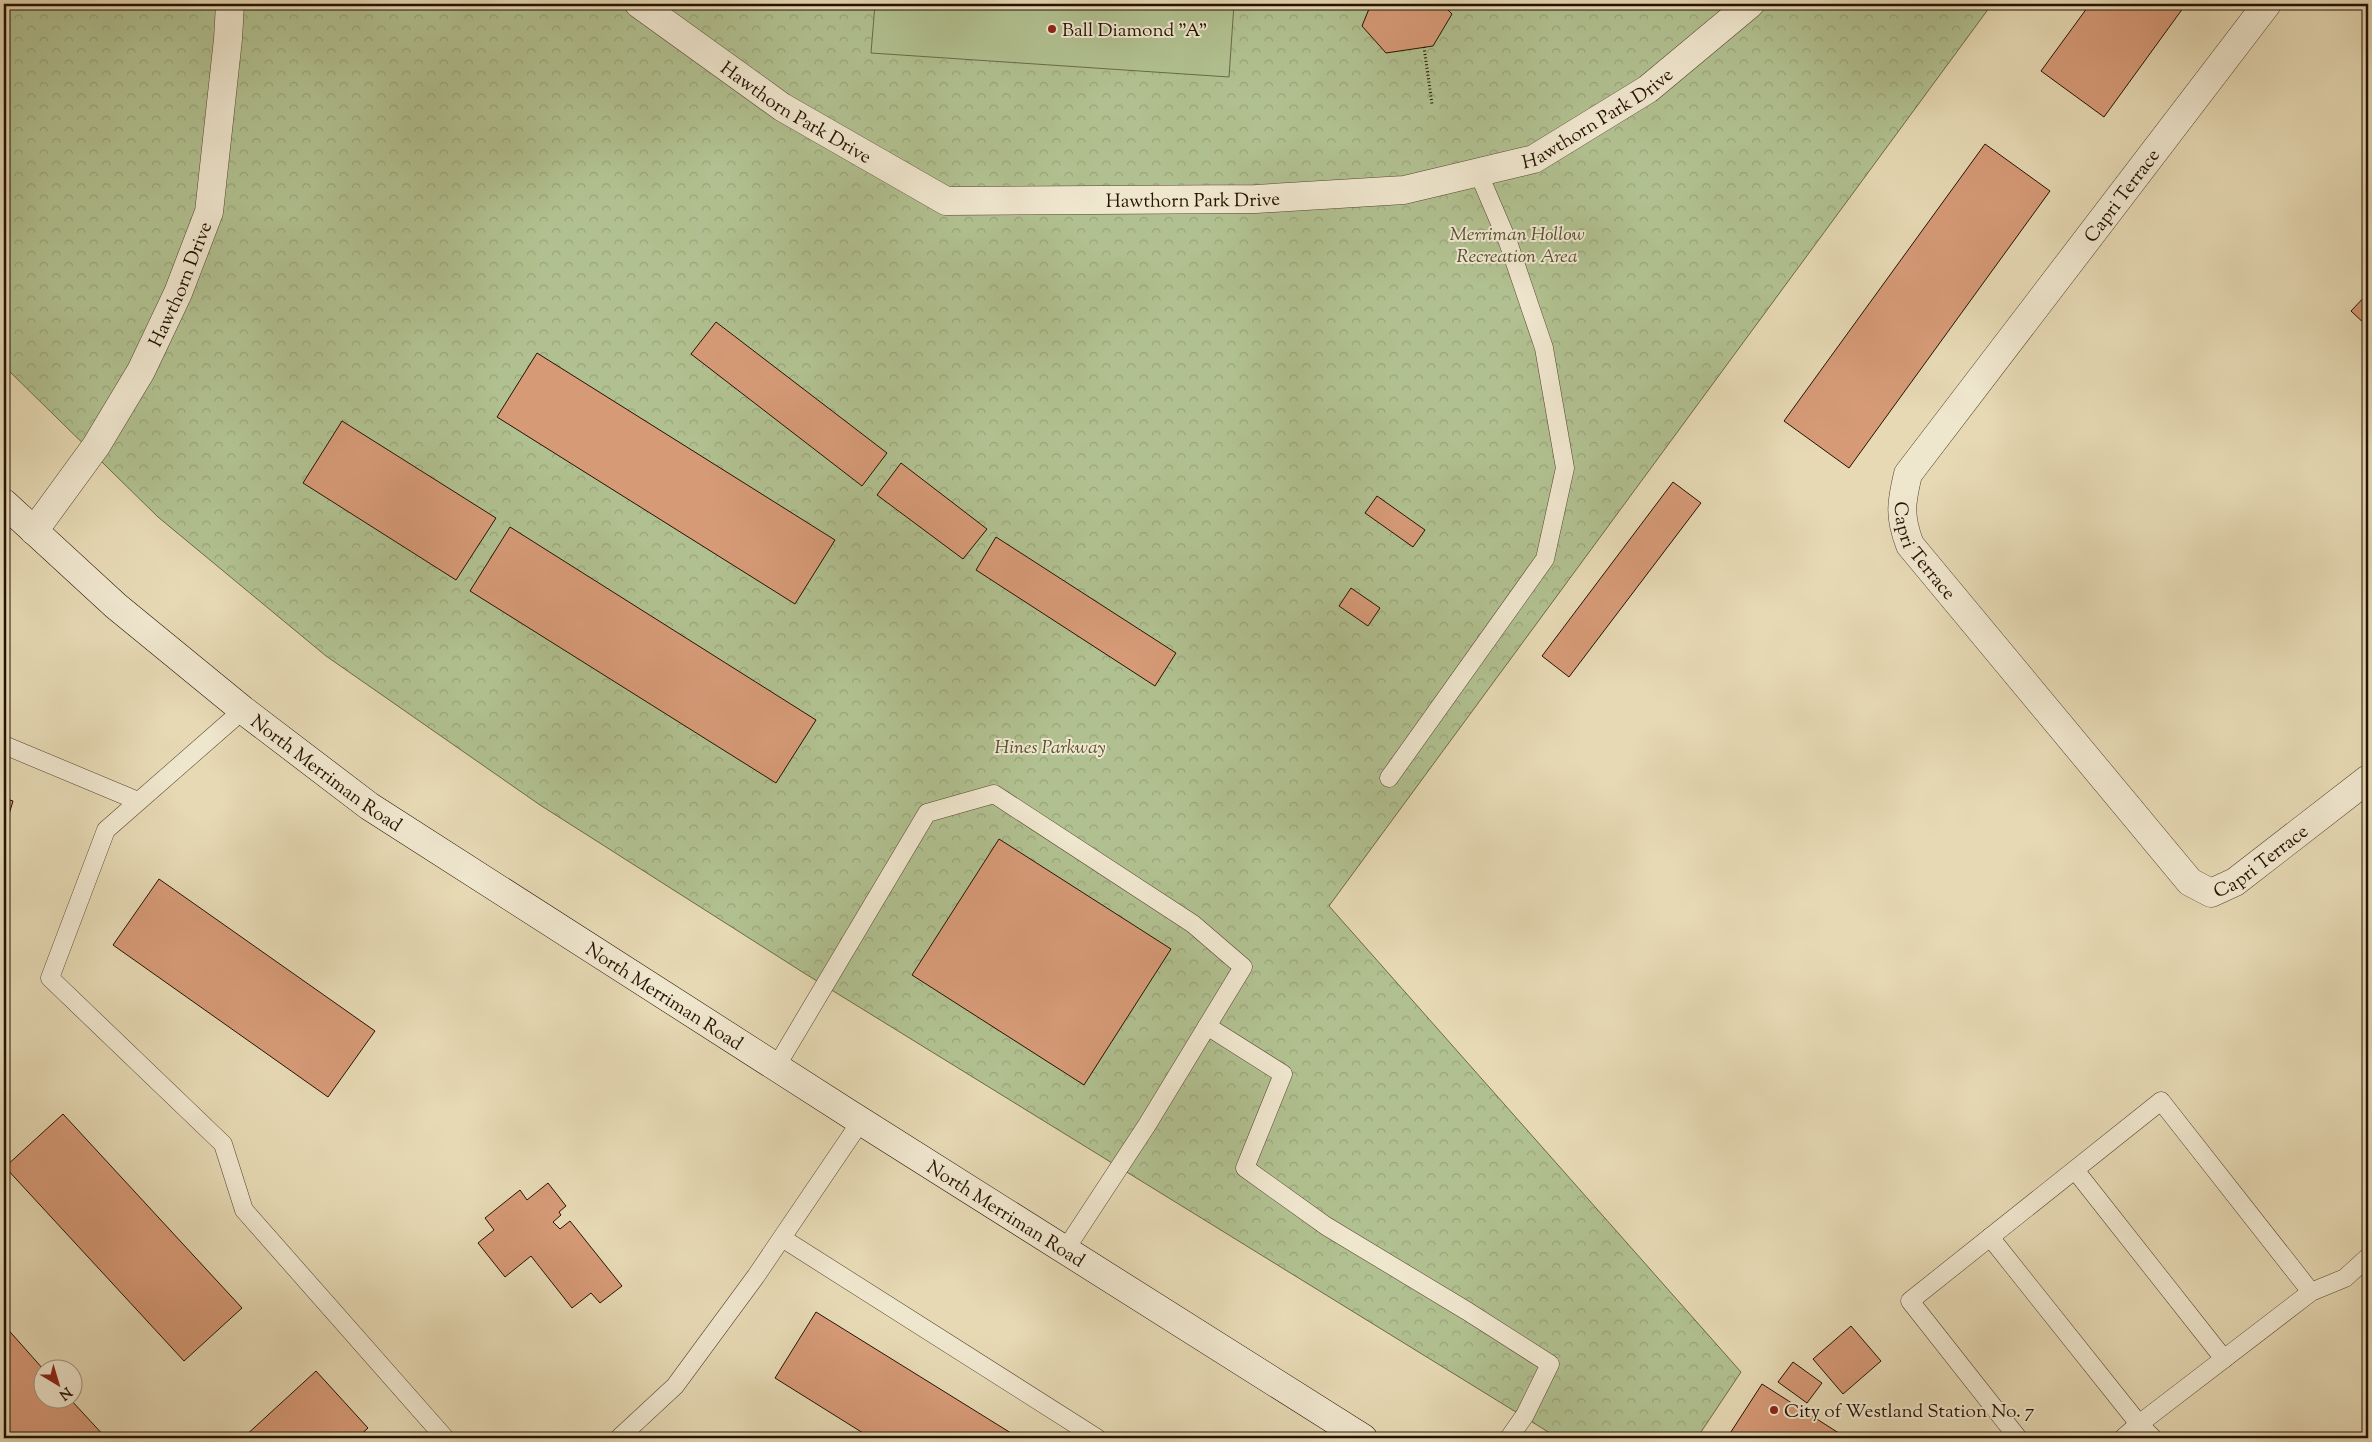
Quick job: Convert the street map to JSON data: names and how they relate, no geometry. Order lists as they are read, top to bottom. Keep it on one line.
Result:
{"streets":{"street":["Hawthorn Park Drive","Capri Terrace","Hawthorn Drive","North Merriman Road"]},"crossings":[["Hawthorn Drive","North Merriman Road"]],"parks":["Merriman Hollow Recreation Area","Hines Parkway"],"places":["Ball Diamond \"A\"","City of Westland Station No. 7"],"north":"bottom right"}
